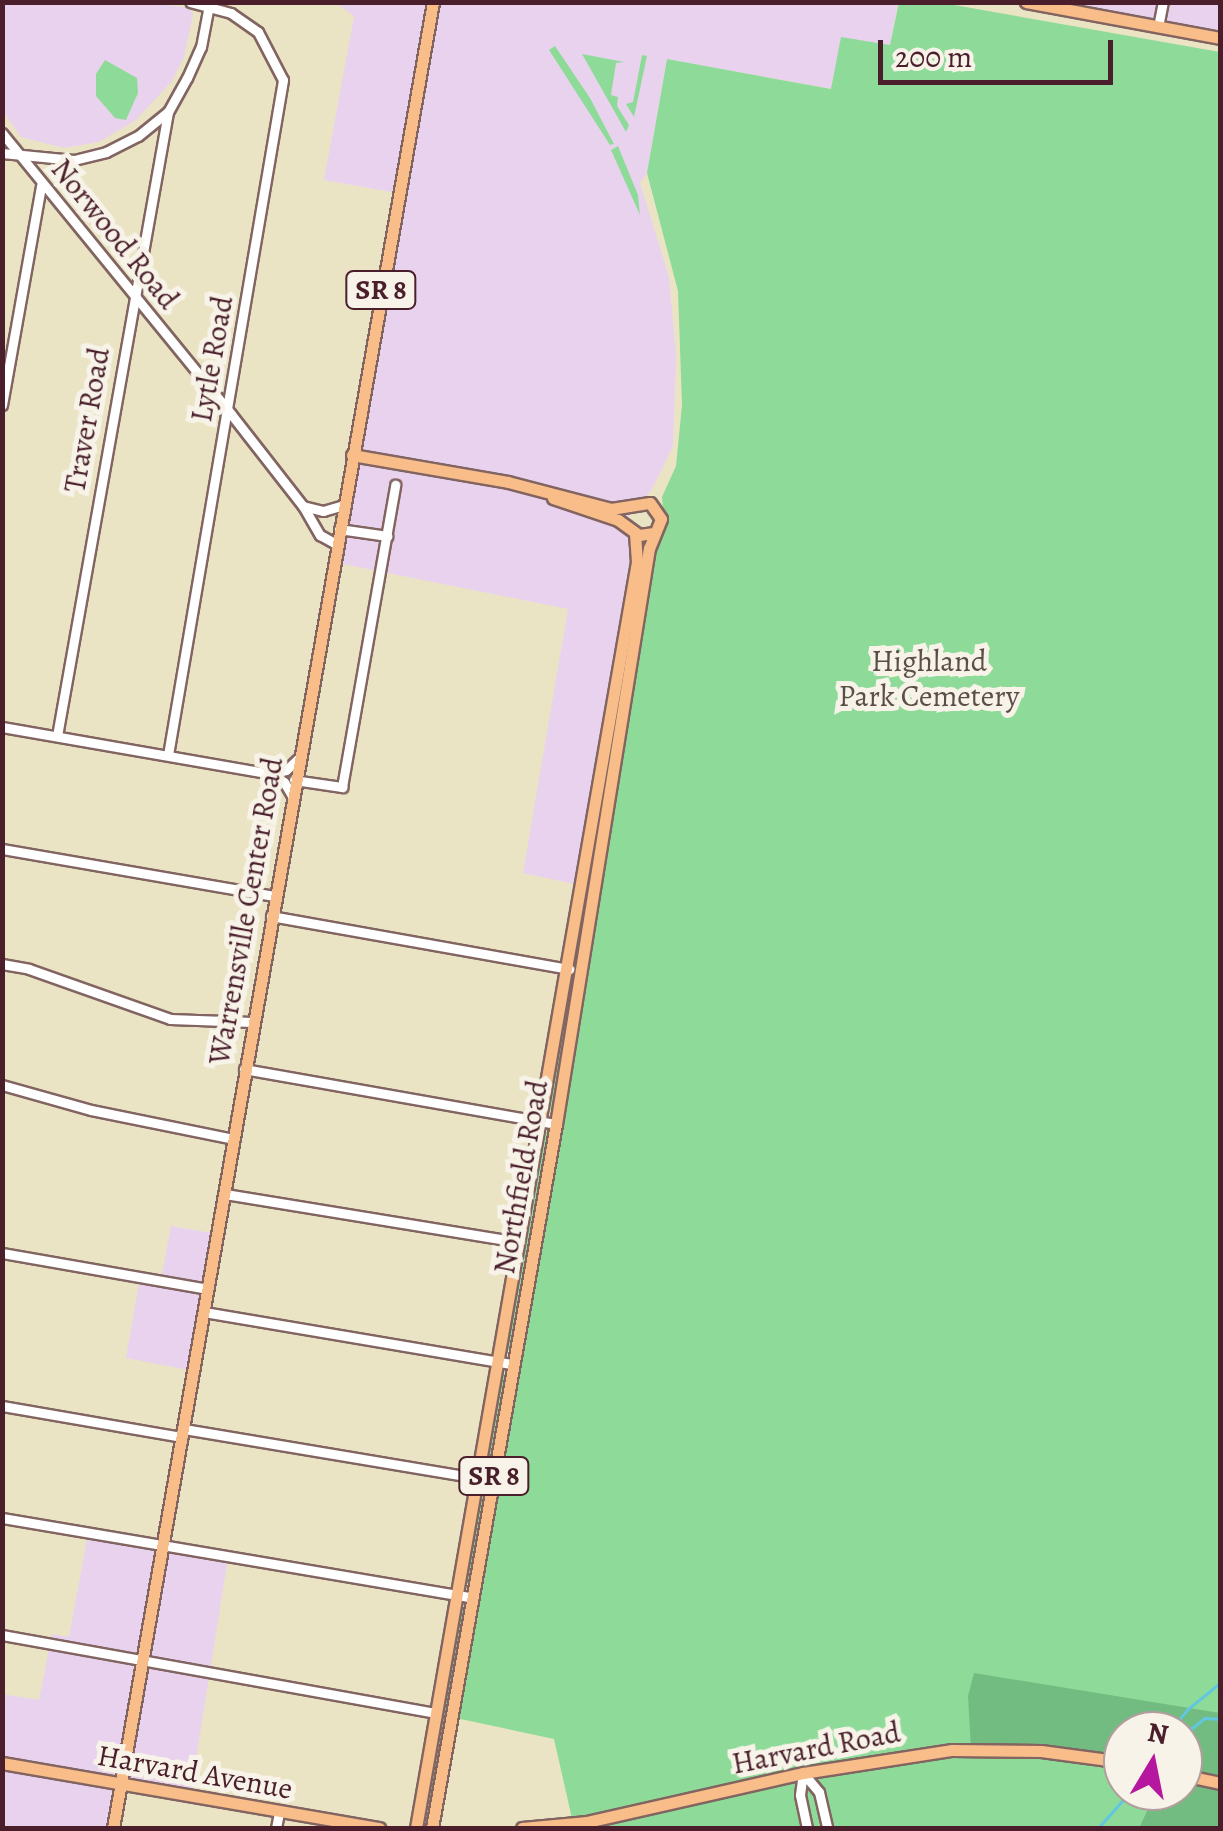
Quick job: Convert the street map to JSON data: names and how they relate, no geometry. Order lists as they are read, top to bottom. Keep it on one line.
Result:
{"streets":{"main road":["SR 8","Warrensville Center Road","Northfield Road","Harvard Road","Harvard Avenue"],"street":["Norwood Road","Lytle Road","Traver Road"]},"crossings":[["Norwood Road","Lytle Road"],["Norwood Road","Traver Road"],["Norwood Road","Warrensville Center Road"],["Warrensville Center Road","Harvard Avenue"]],"parks":["Highland Park Cemetery"],"scale_bar":"200 m","north":"top"}
